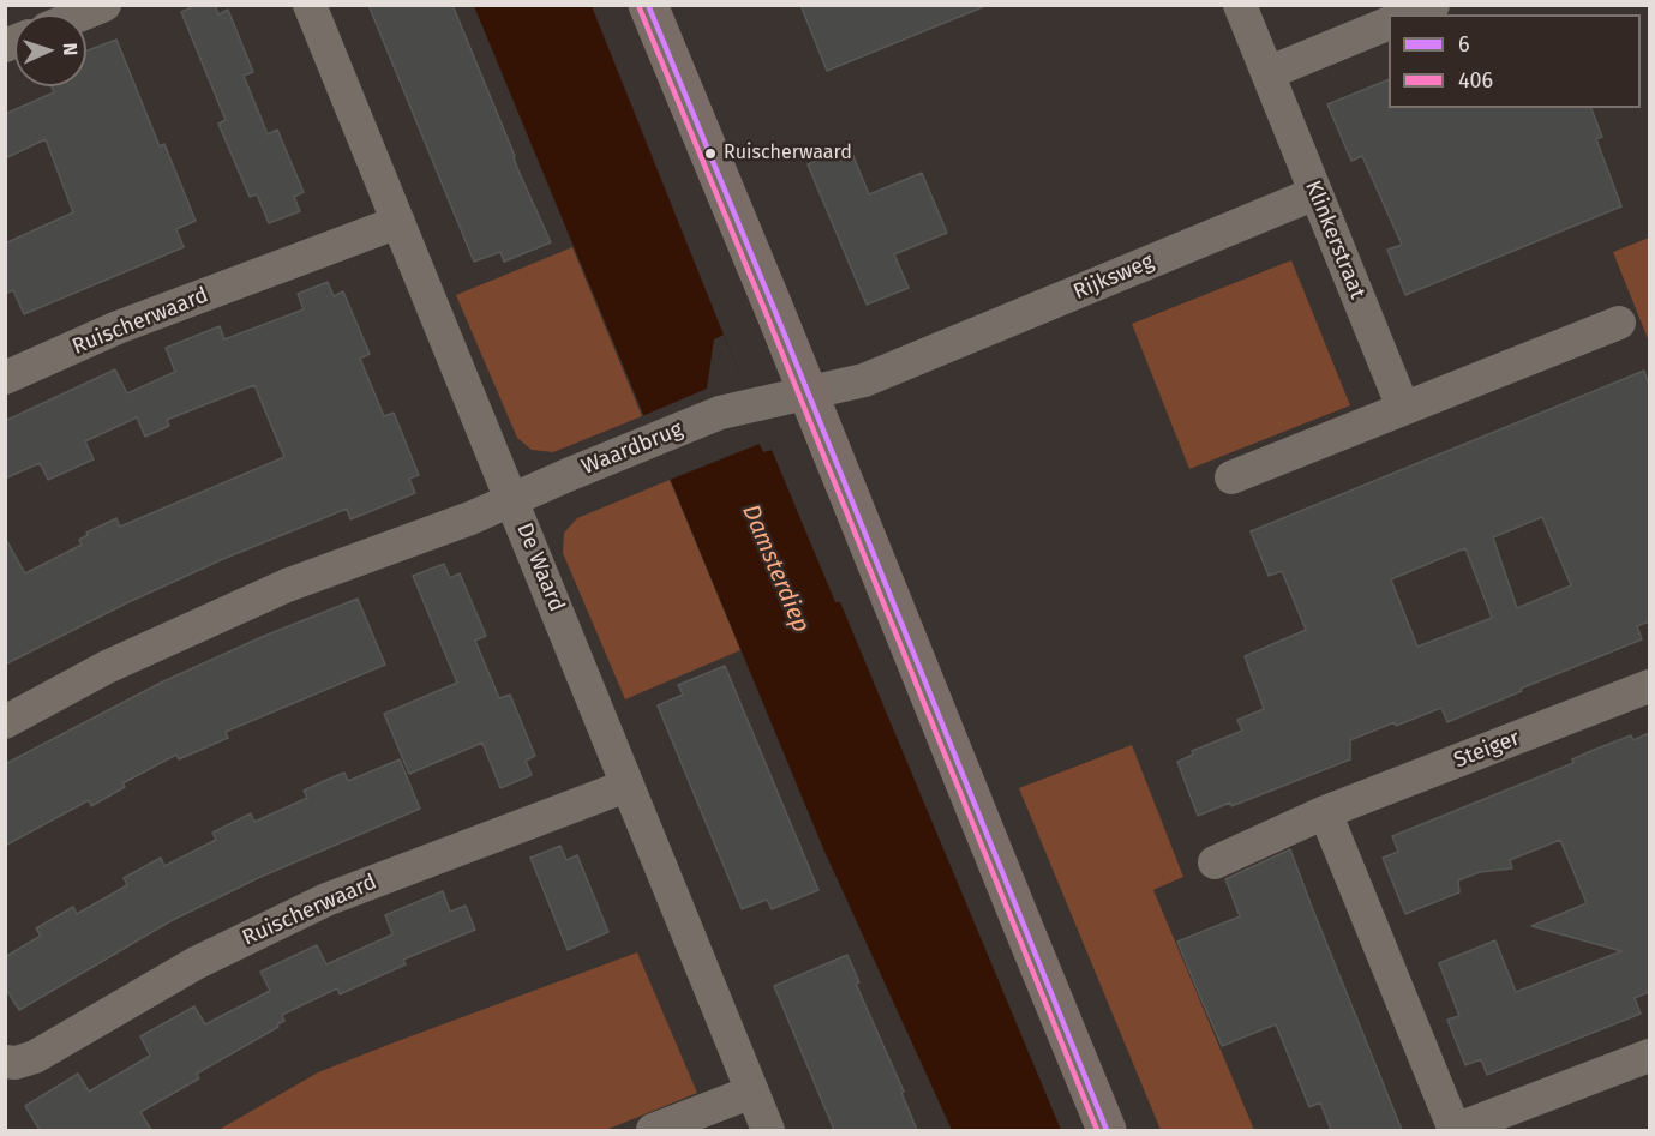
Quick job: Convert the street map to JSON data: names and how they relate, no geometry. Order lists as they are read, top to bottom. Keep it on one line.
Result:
{"streets":{"street":["Klinkerstraat","Rijksweg","Ruischerwaard","Waardbrug","De Waard","Steiger"]},"crossings":[["Klinkerstraat","Rijksweg"],["Rijksweg","Waardbrug"],["Ruischerwaard","De Waard"],["Waardbrug","De Waard"]],"water":["Damsterdiep"],"places":["Ruischerwaard"],"lines":["transit line 6","transit line 406"],"legend":["6","406"],"north":"right"}
